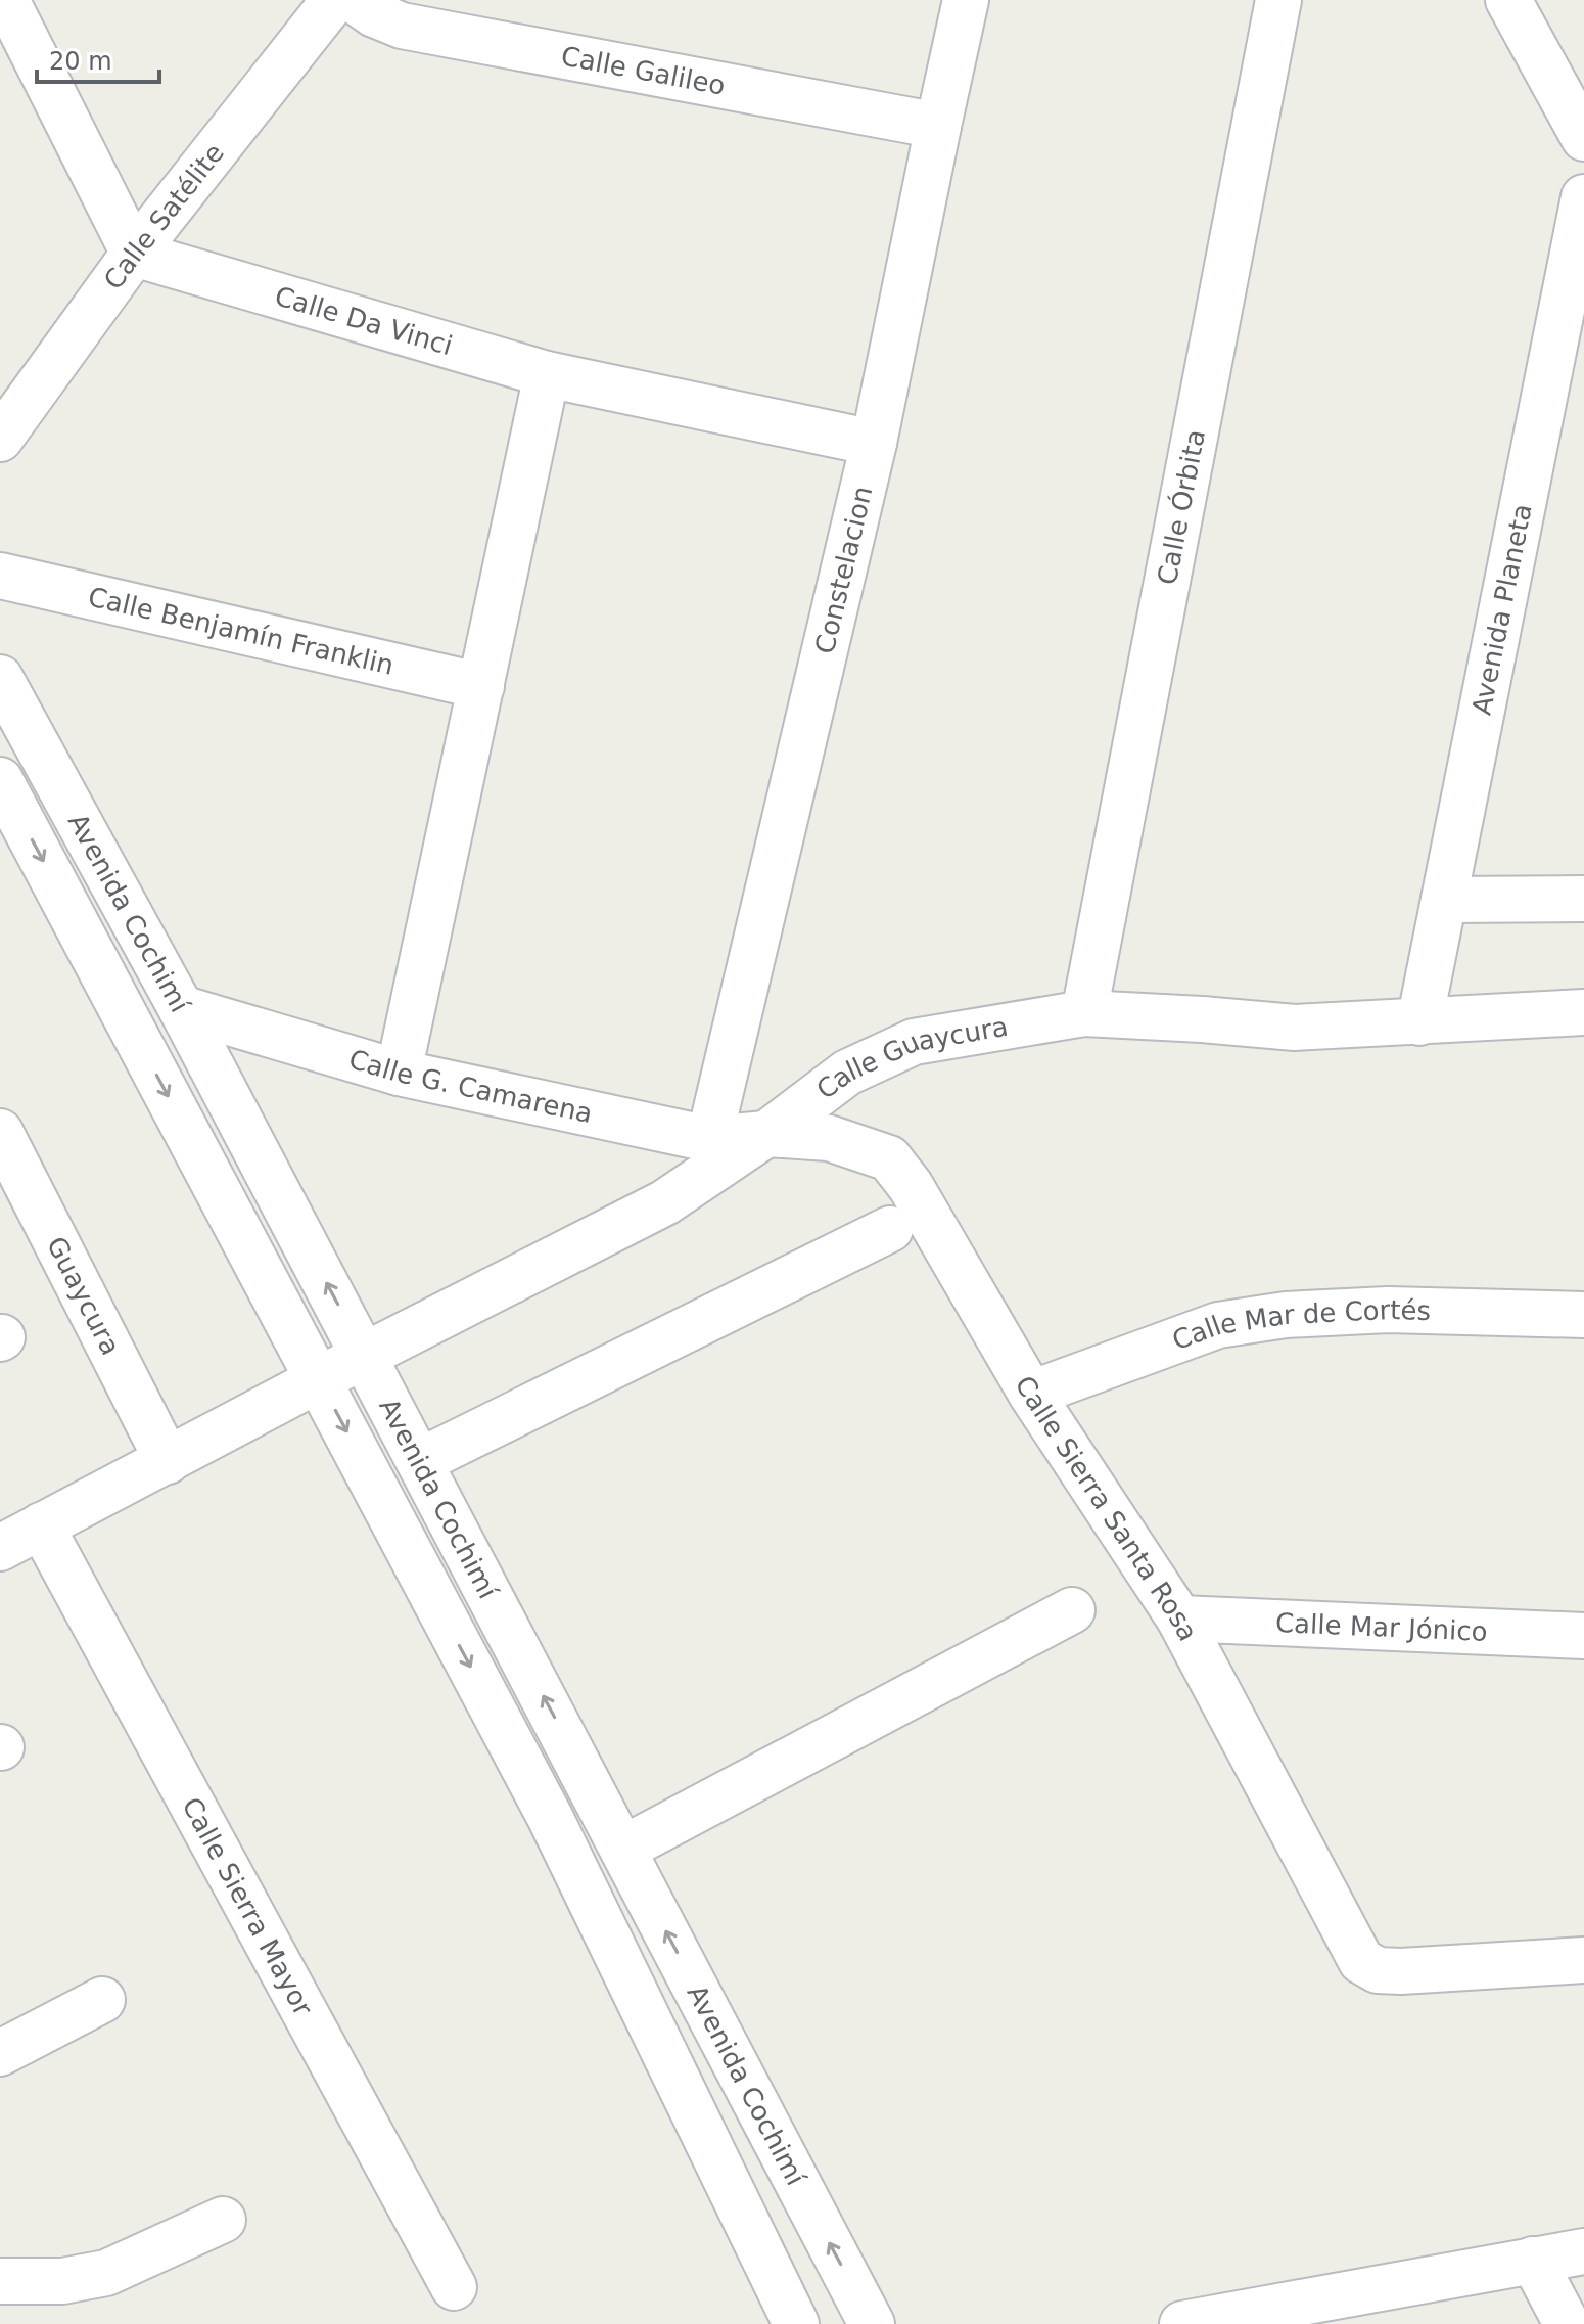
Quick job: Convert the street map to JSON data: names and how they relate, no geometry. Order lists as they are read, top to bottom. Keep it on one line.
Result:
{"streets":{"street":["Calle Galileo","Calle Satélite","Calle Da Vinci","Calle Órbita","Constelacion","Avenida Planeta","Calle Benjamín Franklin","Avenida Cochimí","Calle Guaycura","Calle G. Camarena","Guaycura","Calle Mar de Cortés","Calle Sierra Santa Rosa","Calle Mar Jónico","Calle Sierra Mayor"]},"crossings":[["Calle Galileo","Constelacion"],["Calle Satélite","Calle Da Vinci"],["Calle Da Vinci","Constelacion"],["Calle Órbita","Calle Guaycura"],["Constelacion","Calle G. Camarena"],["Avenida Planeta","Calle Guaycura"],["Avenida Cochimí","Calle Guaycura"],["Avenida Cochimí","Calle G. Camarena"],["Calle Guaycura","Calle G. Camarena"],["Calle Guaycura","Guaycura"],["Calle Guaycura","Calle Sierra Santa Rosa"],["Calle G. Camarena","Calle Sierra Santa Rosa"],["Calle Mar de Cortés","Calle Sierra Santa Rosa"],["Calle Sierra Santa Rosa","Calle Mar Jónico"]],"scale_bar":"20 m"}
